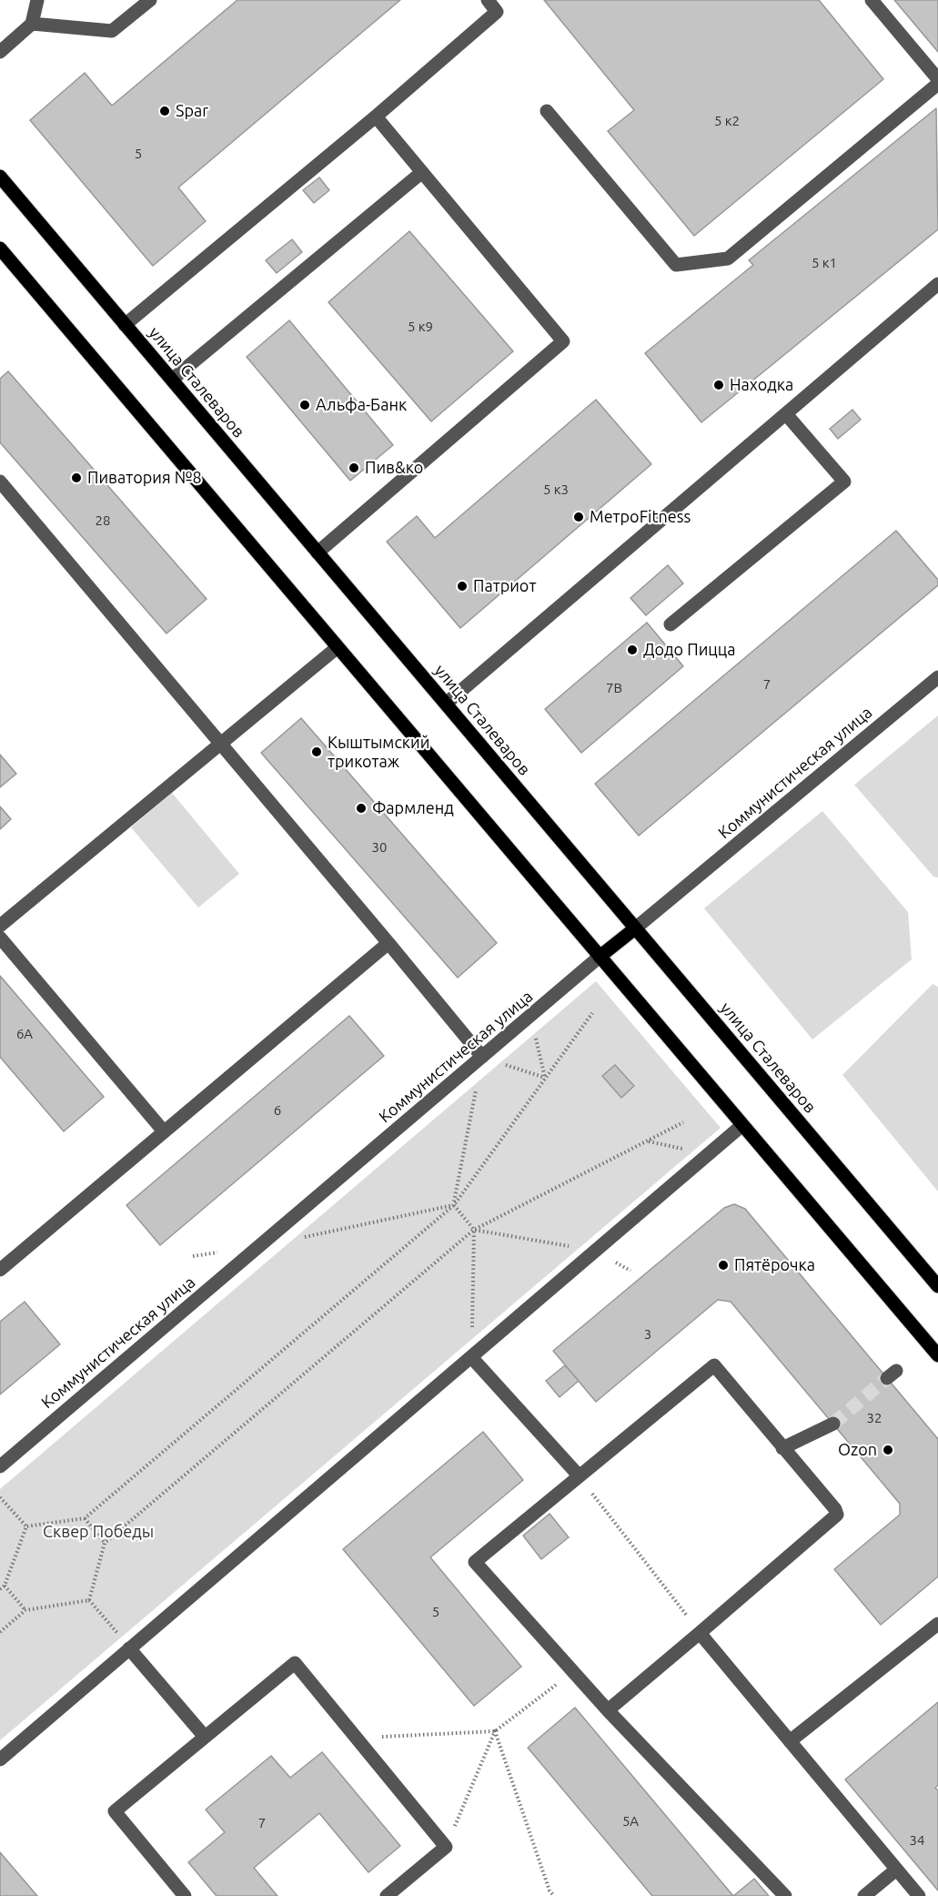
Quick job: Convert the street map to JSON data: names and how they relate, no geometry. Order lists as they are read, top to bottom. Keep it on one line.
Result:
{"streets":{"main road":["улица Сталеваров","Коммунистическая улица"]},"crossings":[["улица Сталеваров","Коммунистическая улица"]],"parks":["Сквер Победы"],"places":["Spar","Находка","Альфа-Банк","Пив&ко","Пиватория №8","МетроFitness","Патриот","Додо Пицца","Кыштымский трикотаж","Фармленд","Пятёрочка","Ozon"],"house_numbers":["5 к2","5","5 к1","5 к9","5 к3","28","7","7В","30","6А","6","3","32","5","5А","7","34"]}
